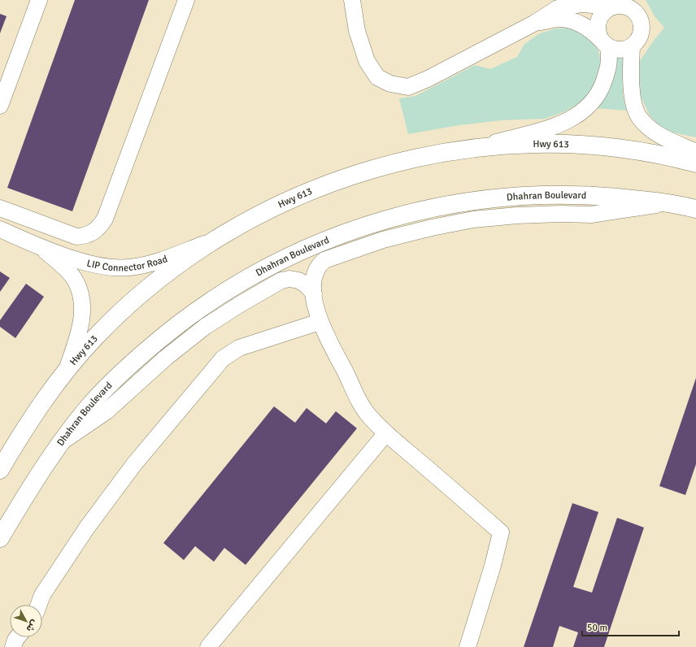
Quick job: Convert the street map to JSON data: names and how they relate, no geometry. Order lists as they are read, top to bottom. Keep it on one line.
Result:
{"streets":{"main road":["Hwy 613","Dhahran Boulevard"],"street":["LIP Connector Road"]},"crossings":[["Hwy 613","LIP Connector Road"]],"scale_bar":"50 m","north":"bottom right"}
